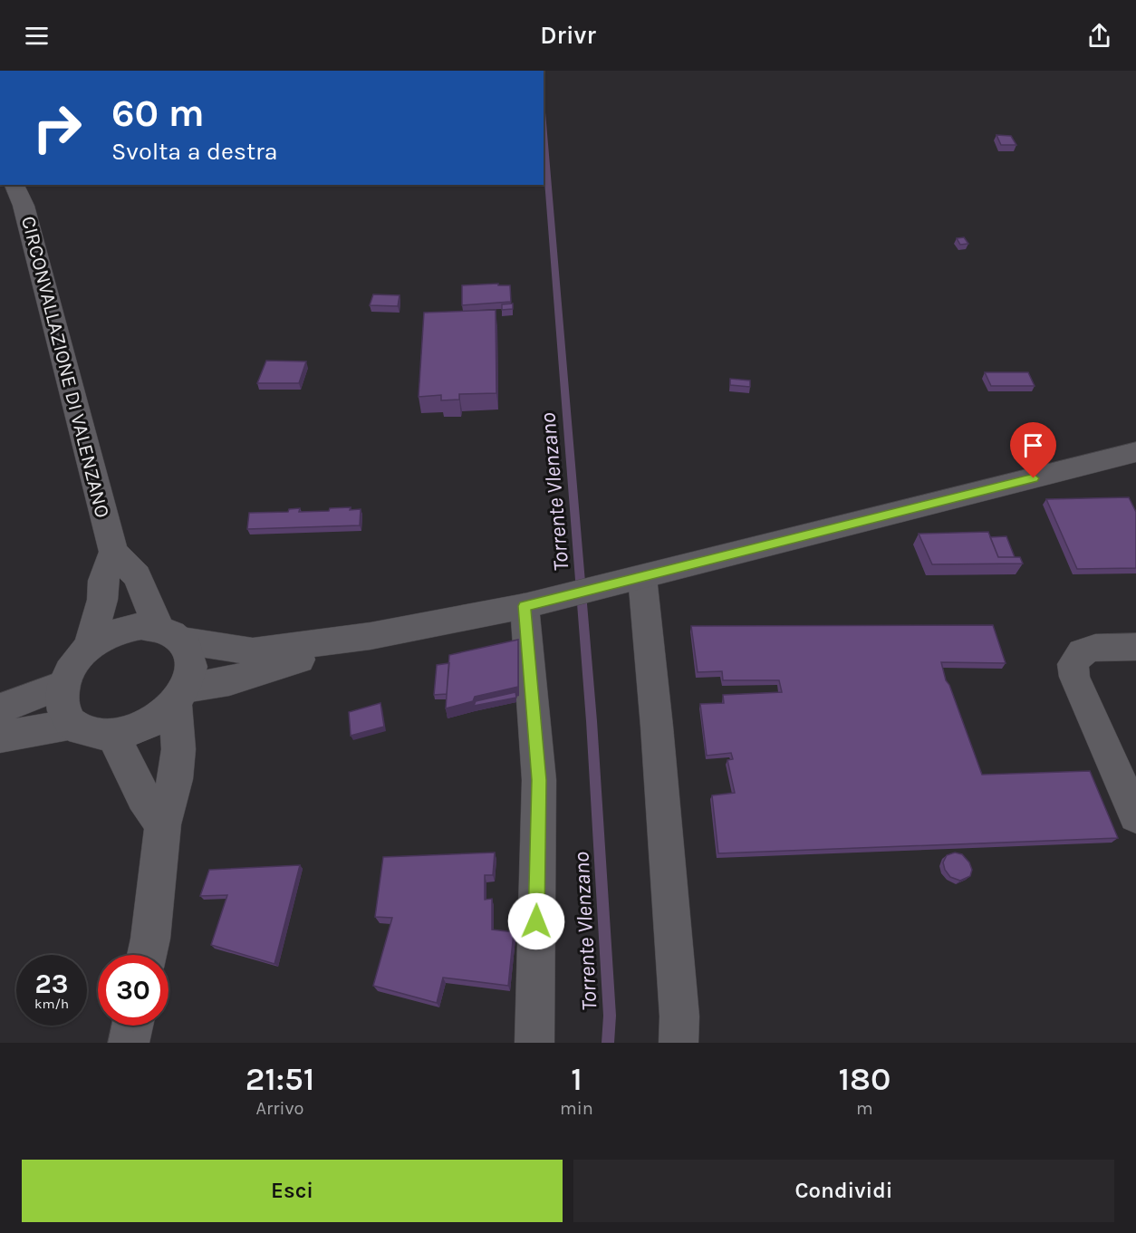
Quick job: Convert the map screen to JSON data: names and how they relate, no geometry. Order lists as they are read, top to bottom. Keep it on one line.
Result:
{"streets":{"main road":["CIRCONVALLAZIONE DI VALENZANO"]},"water":["Torrente Vlenzano"],"page":{"header":"Drivr","turn":["60 m","Svolta a destra"],"speed":"23 km/h","limit":"30","eta":["21:51","Arrivo","1","min","180","m"],"buttons":["Esci","Condividi"]}}
